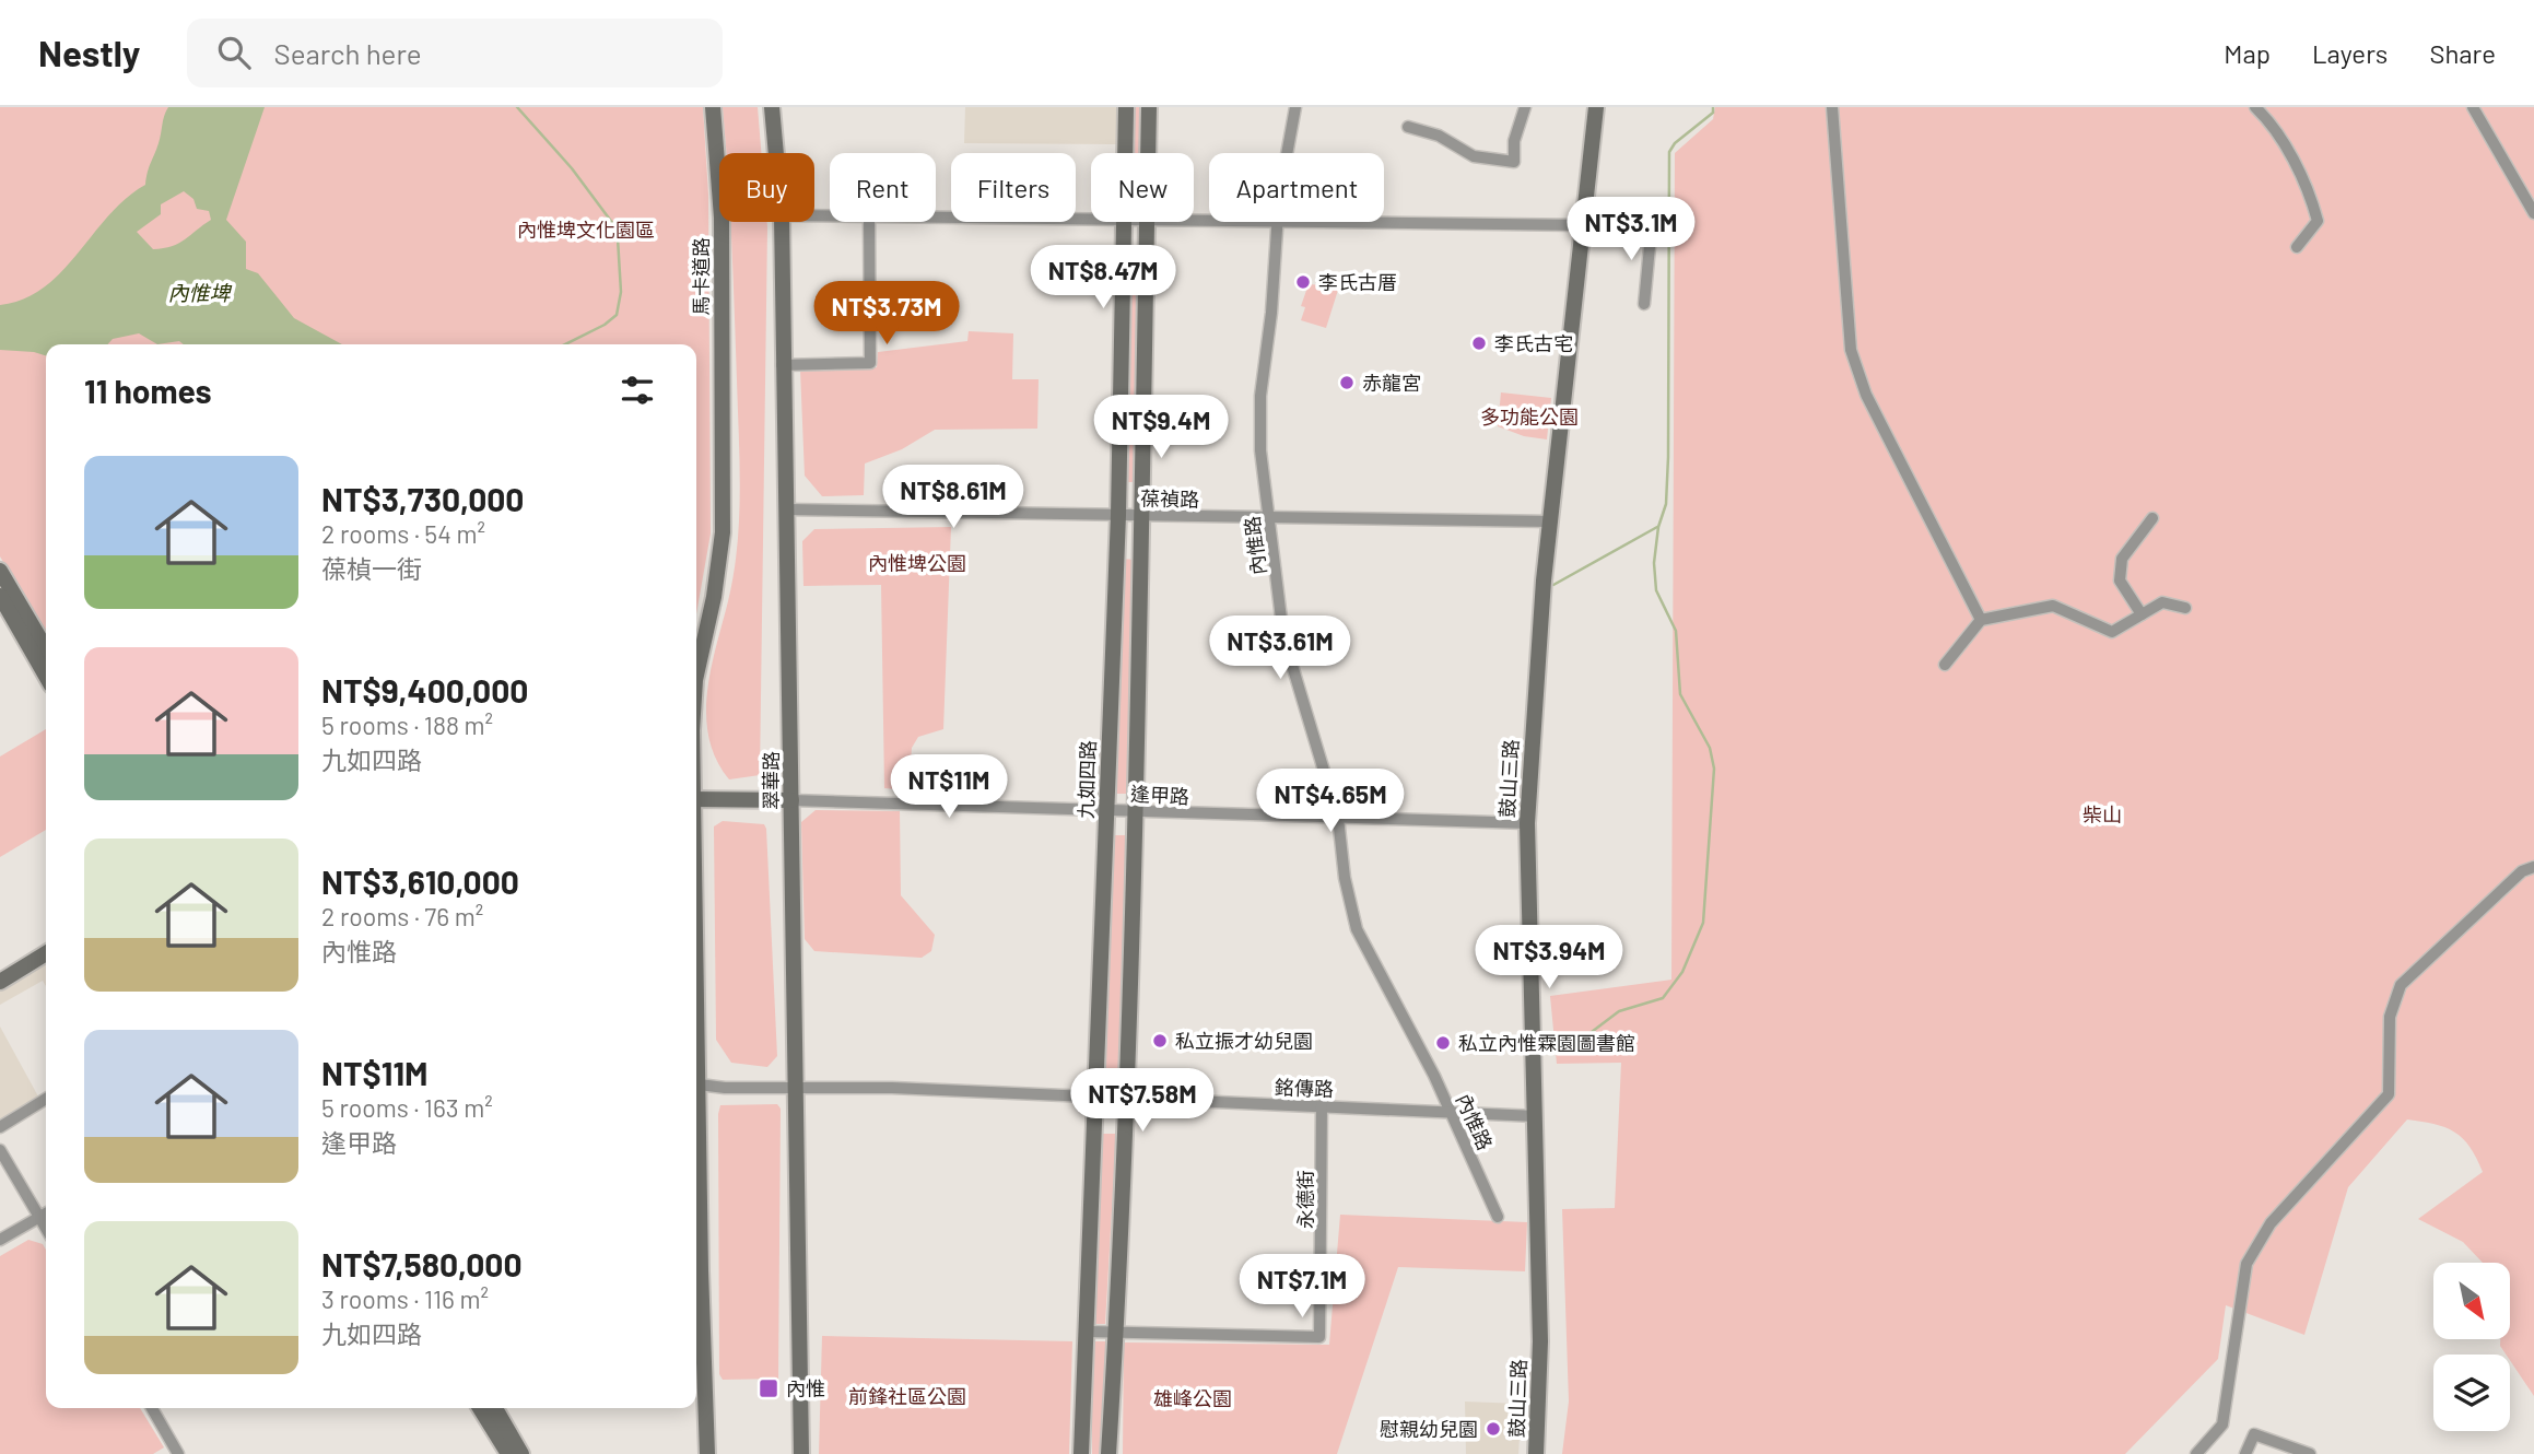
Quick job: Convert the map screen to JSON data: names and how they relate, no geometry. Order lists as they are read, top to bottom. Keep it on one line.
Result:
{"streets":{"street":["馬卡道路","葆禎路","內惟路","鼓山三路","九如四路","翠華路","逢甲路","銘傳路","永德街"]},"crossings":[["葆禎路","內惟路"],["葆禎路","鼓山三路"],["葆禎路","九如四路"],["葆禎路","翠華路"],["內惟路","逢甲路"],["內惟路","銘傳路"],["鼓山三路","逢甲路"],["鼓山三路","銘傳路"],["九如四路","逢甲路"],["九如四路","銘傳路"],["九如四路","永德街"],["翠華路","逢甲路"],["翠華路","銘傳路"],["銘傳路","永德街"]],"water":["內惟埤"],"parks":["內惟埤文化園區","多功能公園","內惟埤公園","柴山","前鋒社區公園","雄峰公園"],"places":{"other":["李氏古厝","李氏古宅","赤龍宮","私立振才幼兒園","私立內惟霖園圖書館","慰親幼兒園"],"transit":["內惟"]},"north":"bottom right","page":{"header":"Nestly","search":"Search here","nav":["Map","Layers","Share"],"chip":["Buy","Rent","Filters","New","Apartment"],"price":["NT$3.1M","NT$8.47M","NT$3.73M","NT$9.4M","NT$8.61M","NT$3.61M","NT$11M","NT$4.65M","NT$3.94M","NT$7.58M","NT$7.1M"],"heading":"11 homes","list":[{"name":"NT$3,730,000","note":"2 rooms · 54 m² · 葆楨一街"},{"name":"NT$9,400,000","note":"5 rooms · 188 m² · 九如四路"},{"name":"NT$3,610,000","note":"2 rooms · 76 m² · 內惟路"},{"name":"NT$11M","note":"5 rooms · 163 m² · 逢甲路"},{"name":"NT$7,580,000","note":"3 rooms · 116 m² · 九如四路"}]}}
